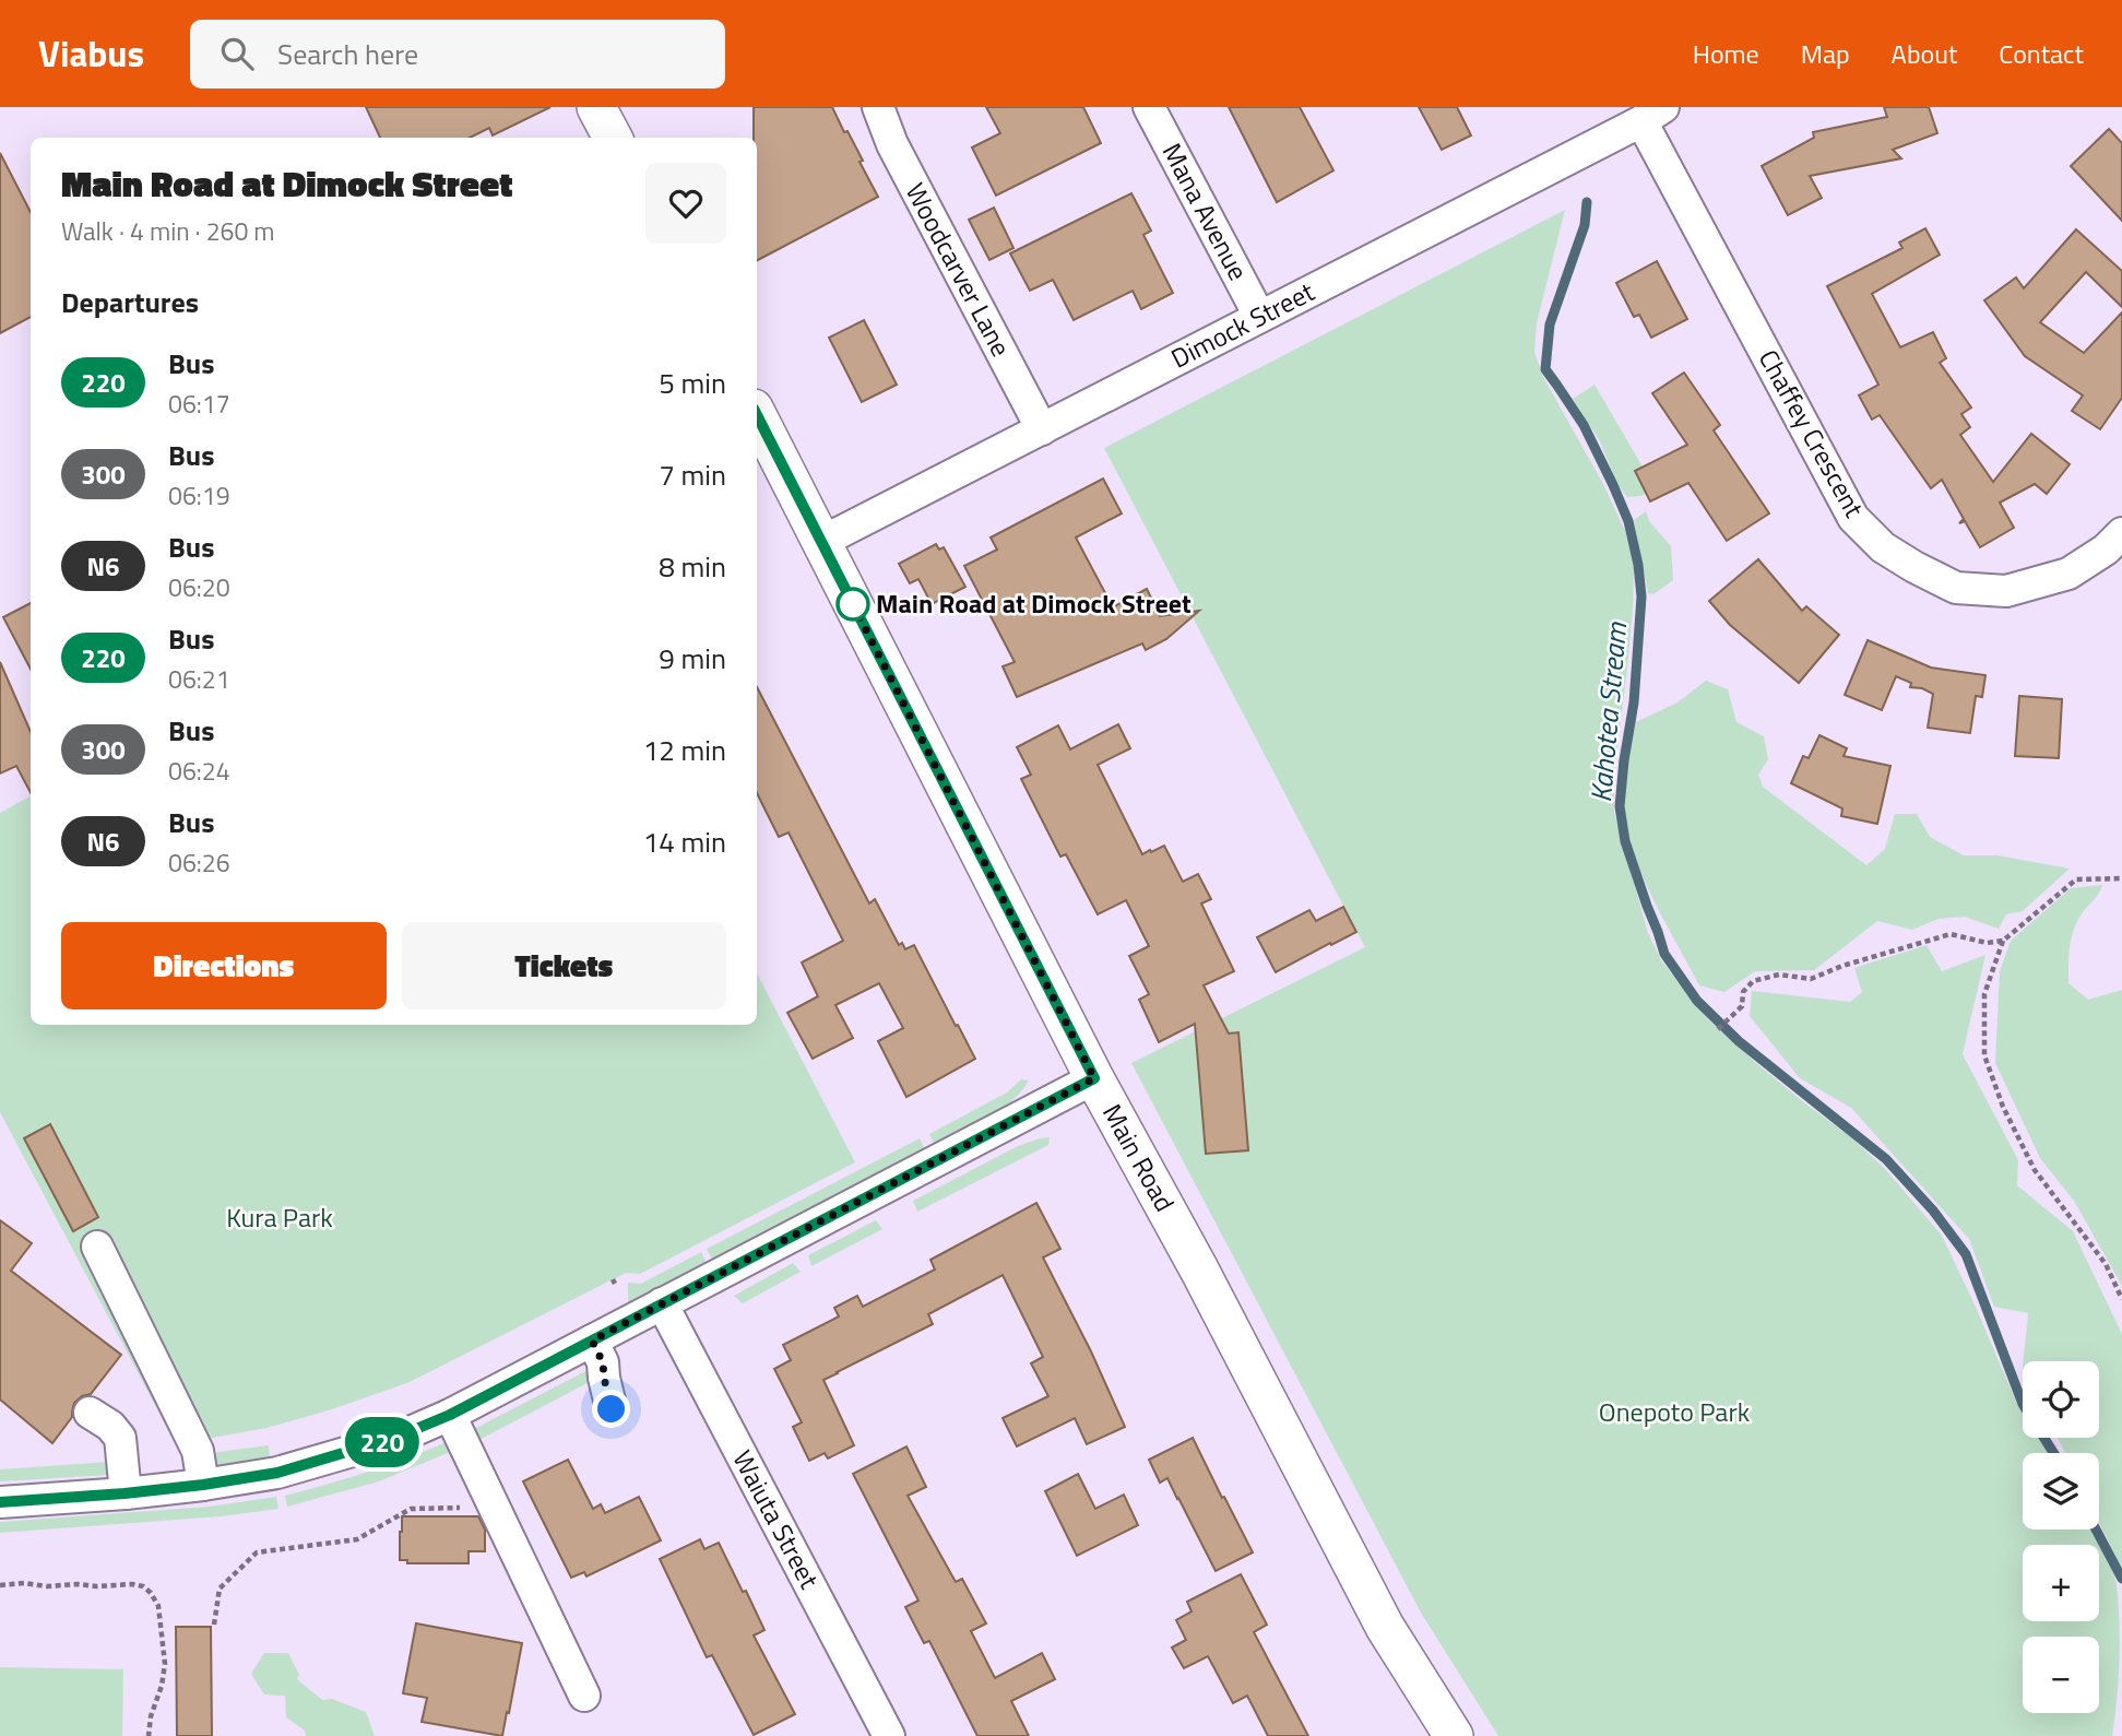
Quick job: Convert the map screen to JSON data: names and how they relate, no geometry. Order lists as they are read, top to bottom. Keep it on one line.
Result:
{"streets":{"main road":["Main Road"],"street":["Mana Avenue","Woodcarver Lane","Dimock Street","Chaffey Crescent","Waiuta Street"]},"crossings":[["Mana Avenue","Dimock Street"],["Woodcarver Lane","Dimock Street"],["Dimock Street","Chaffey Crescent"],["Dimock Street","Main Road"]],"water":["Kahotea Stream"],"parks":["Kura Park","Onepoto Park"],"places":["Main Road at Dimock Street"],"lines":["bus line 220"],"page":{"header":"Viabus","search":"Search here","nav":["Home","Map","About","Contact"],"on_map":"220","heading":[["Main Road at Dimock Street","Walk · 4 min · 260 m"],"Departures"],"list":[{"mark":"220","name":"Bus","note":"06:17","value":"5 min"},{"mark":"300","name":"Bus","note":"06:19","value":"7 min"},{"mark":"N6","name":"Bus","note":"06:20","value":"8 min"},{"mark":"220","name":"Bus","note":"06:21","value":"9 min"},{"mark":"300","name":"Bus","note":"06:24","value":"12 min"},{"mark":"N6","name":"Bus","note":"06:26","value":"14 min"}],"buttons":["Directions","Tickets"],"map_buttons":["+","−"]}}
